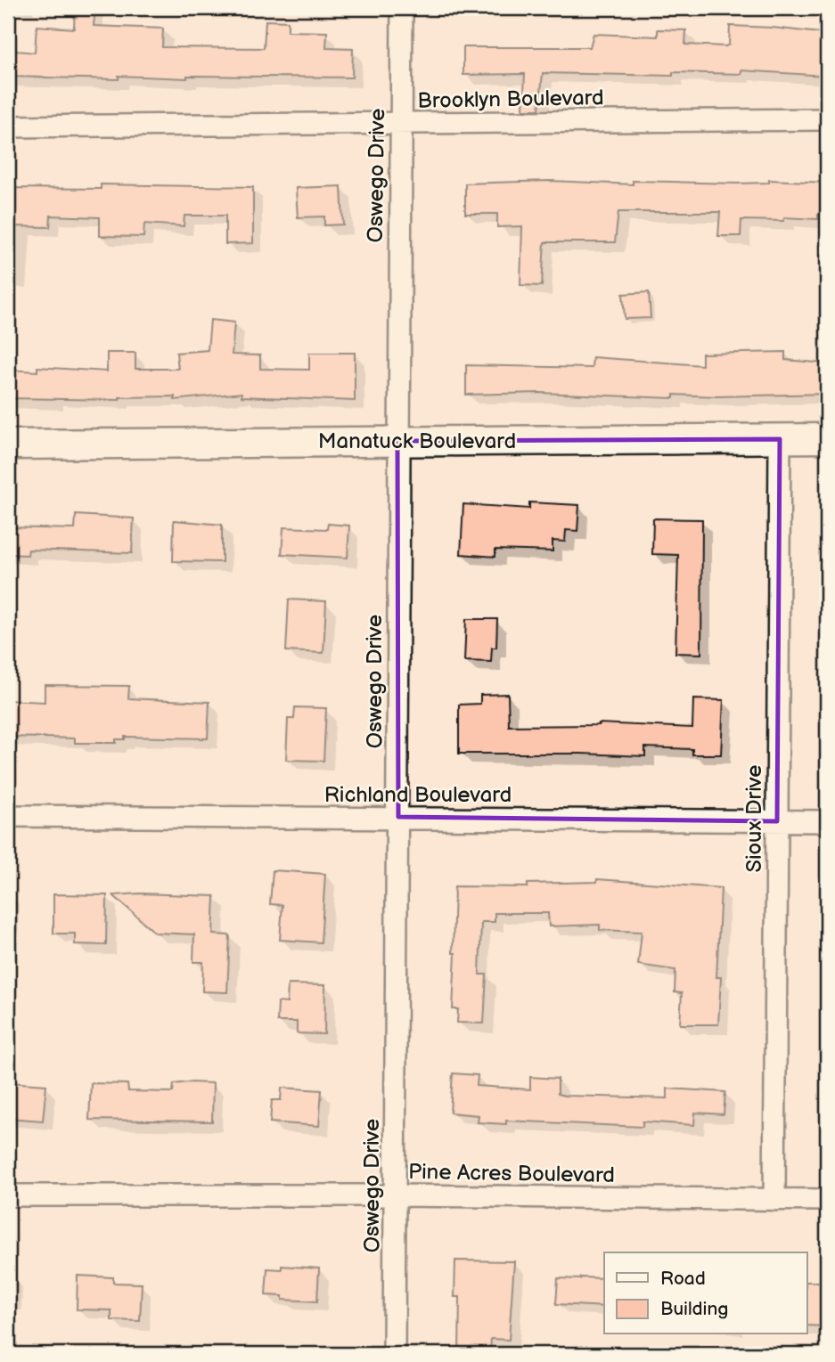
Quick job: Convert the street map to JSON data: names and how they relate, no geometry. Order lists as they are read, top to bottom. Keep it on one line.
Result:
{"streets":{"street":["Brooklyn Boulevard","Oswego Drive","Manatuck Boulevard","Richland Boulevard","Sioux Drive","Pine Acres Boulevard"]},"crossings":[["Brooklyn Boulevard","Oswego Drive"],["Oswego Drive","Manatuck Boulevard"],["Oswego Drive","Richland Boulevard"],["Oswego Drive","Pine Acres Boulevard"],["Manatuck Boulevard","Sioux Drive"],["Richland Boulevard","Sioux Drive"],["Sioux Drive","Pine Acres Boulevard"]],"legend":["Road","Building"]}
